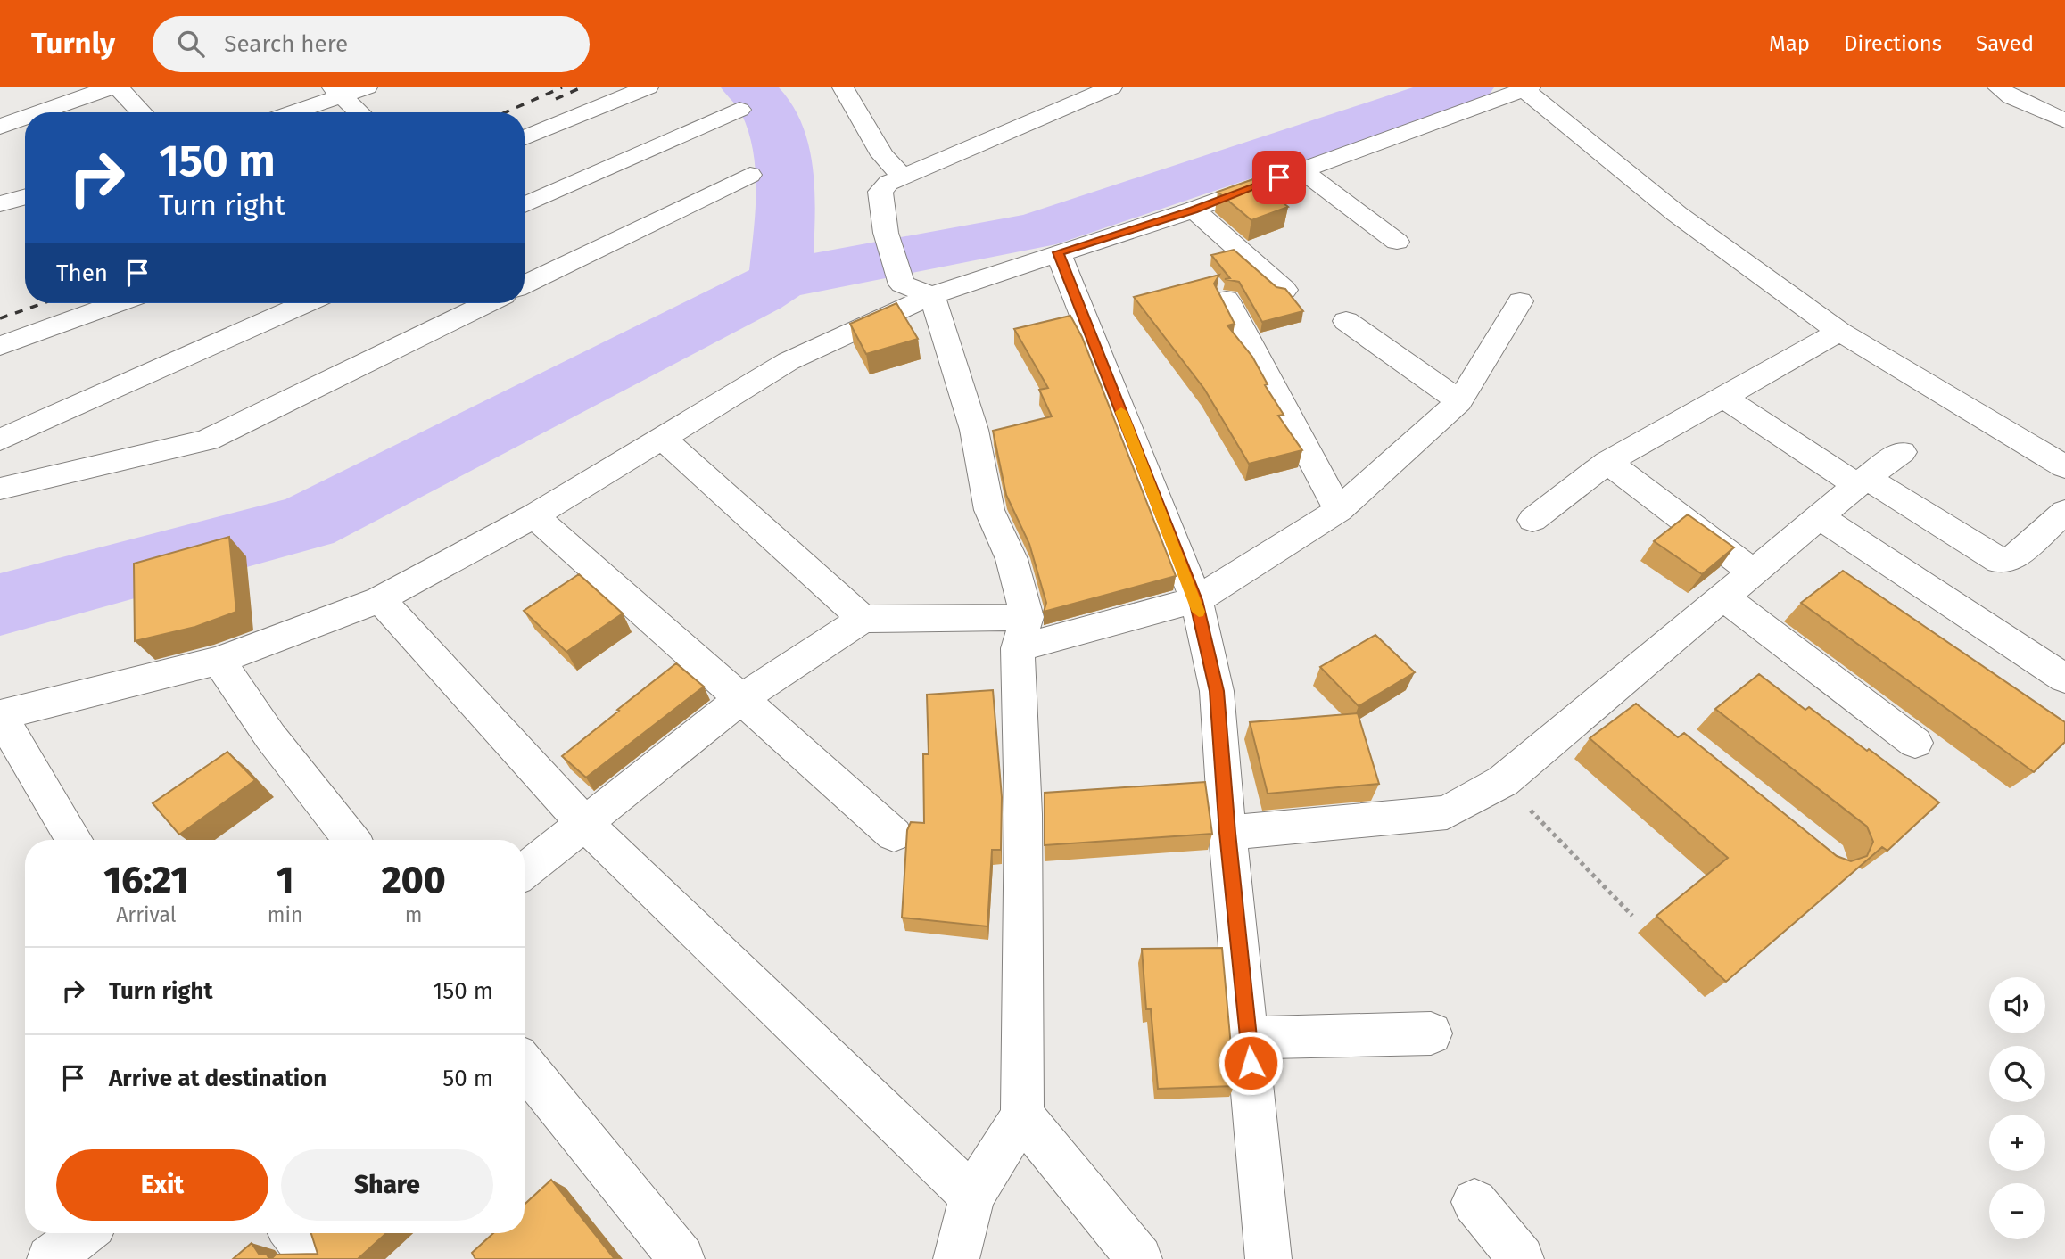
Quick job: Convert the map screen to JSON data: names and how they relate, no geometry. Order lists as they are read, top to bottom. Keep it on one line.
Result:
{"page":{"header":"Turnly","search":"Search here","nav":["Map","Directions","Saved"],"turn":["150 m","Turn right"],"then":"Then","eta":["16:21","Arrival","1","min","200","m"],"list":[{"name":"Turn right","value":"150 m"},{"name":"Arrive at destination","value":"50 m"}],"map_buttons":["+","−"],"buttons":["Exit","Share"]}}
